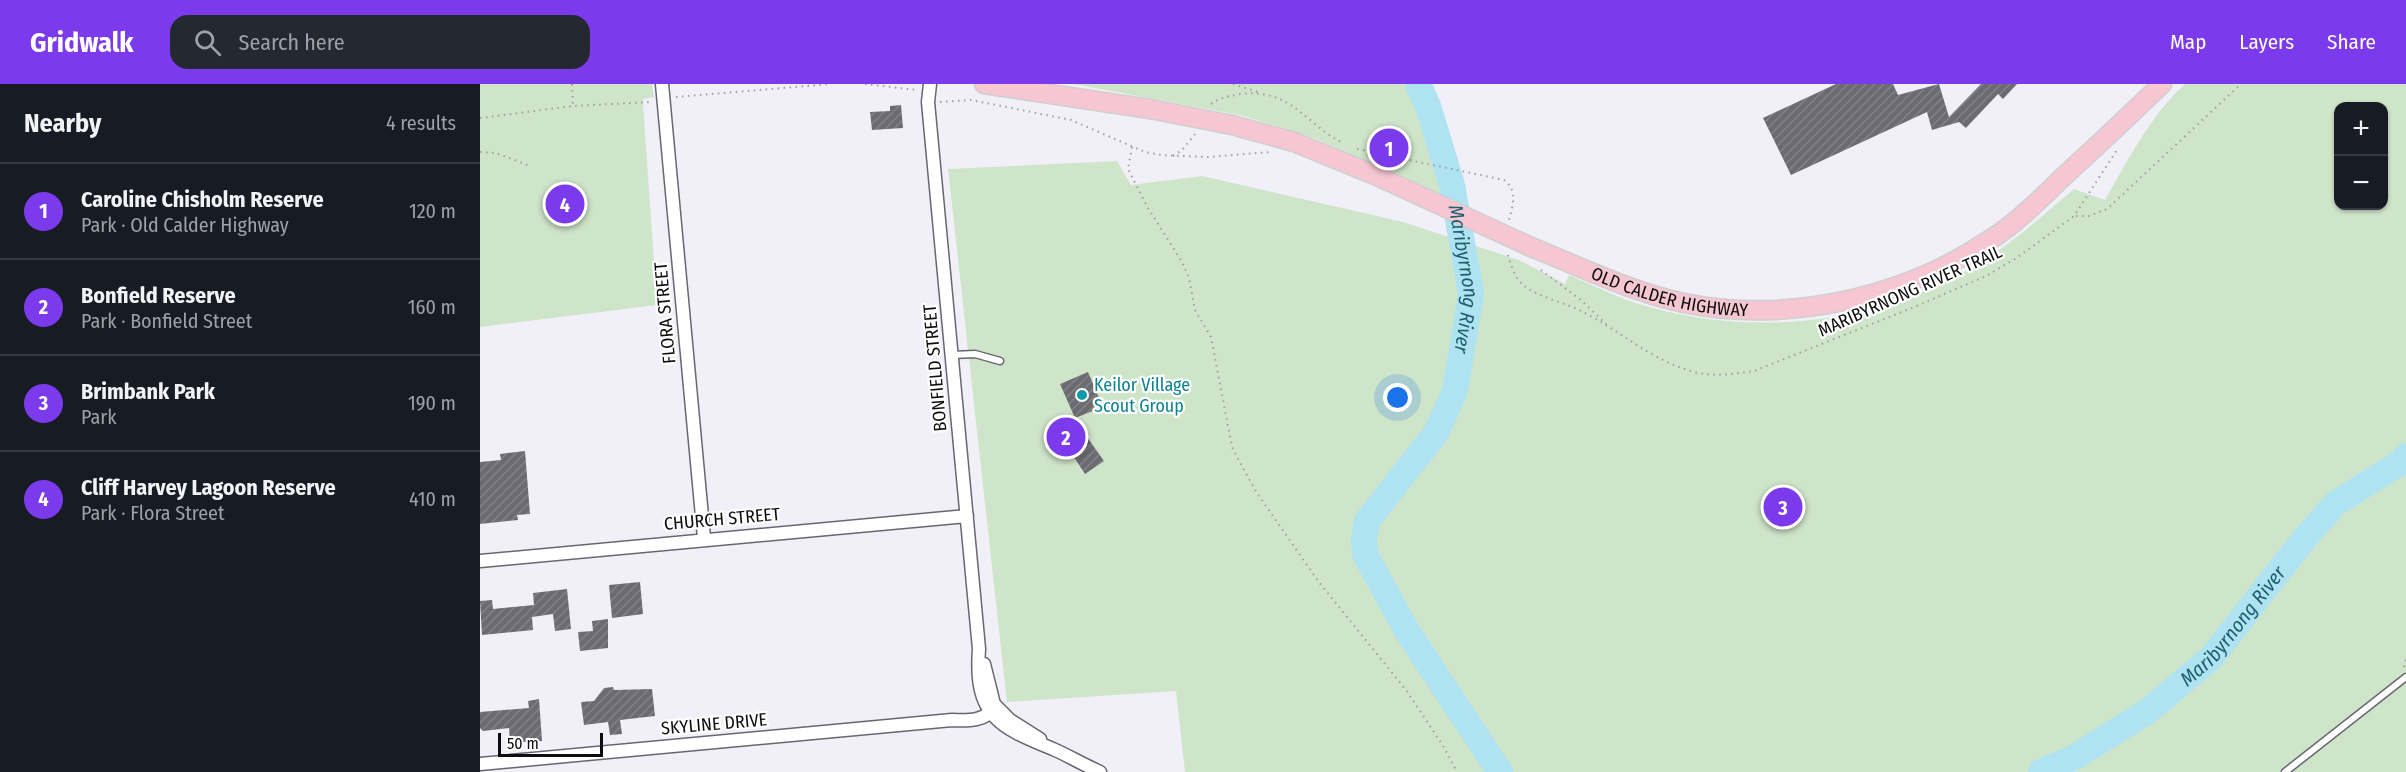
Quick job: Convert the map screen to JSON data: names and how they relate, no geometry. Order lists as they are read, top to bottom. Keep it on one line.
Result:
{"streets":{"main road":["OLD CALDER HIGHWAY"],"street":["FLORA STREET","BONFIELD STREET","CHURCH STREET","SKYLINE DRIVE"],"path":["MARIBYRNONG RIVER TRAIL"]},"crossings":[["FLORA STREET","CHURCH STREET"],["BONFIELD STREET","CHURCH STREET"],["BONFIELD STREET","SKYLINE DRIVE"]],"water":["Maribyrnong River"],"places":["Keilor Village Scout Group"],"scale_bar":"50 m","page":{"header":"Gridwalk","search":"Search here","nav":["Map","Layers","Share"],"heading":["Nearby","4 results"],"map_buttons":["+","−"],"pins":["1","4","2","3"],"list":[{"mark":"1","name":"Caroline Chisholm Reserve","note":"Park · Old Calder Highway","value":"120 m"},{"mark":"2","name":"Bonfield Reserve","note":"Park · Bonfield Street","value":"160 m"},{"mark":"3","name":"Brimbank Park","note":"Park","value":"190 m"},{"mark":"4","name":"Cliff Harvey Lagoon Reserve","note":"Park · Flora Street","value":"410 m"}],"scale":"50 m"}}
